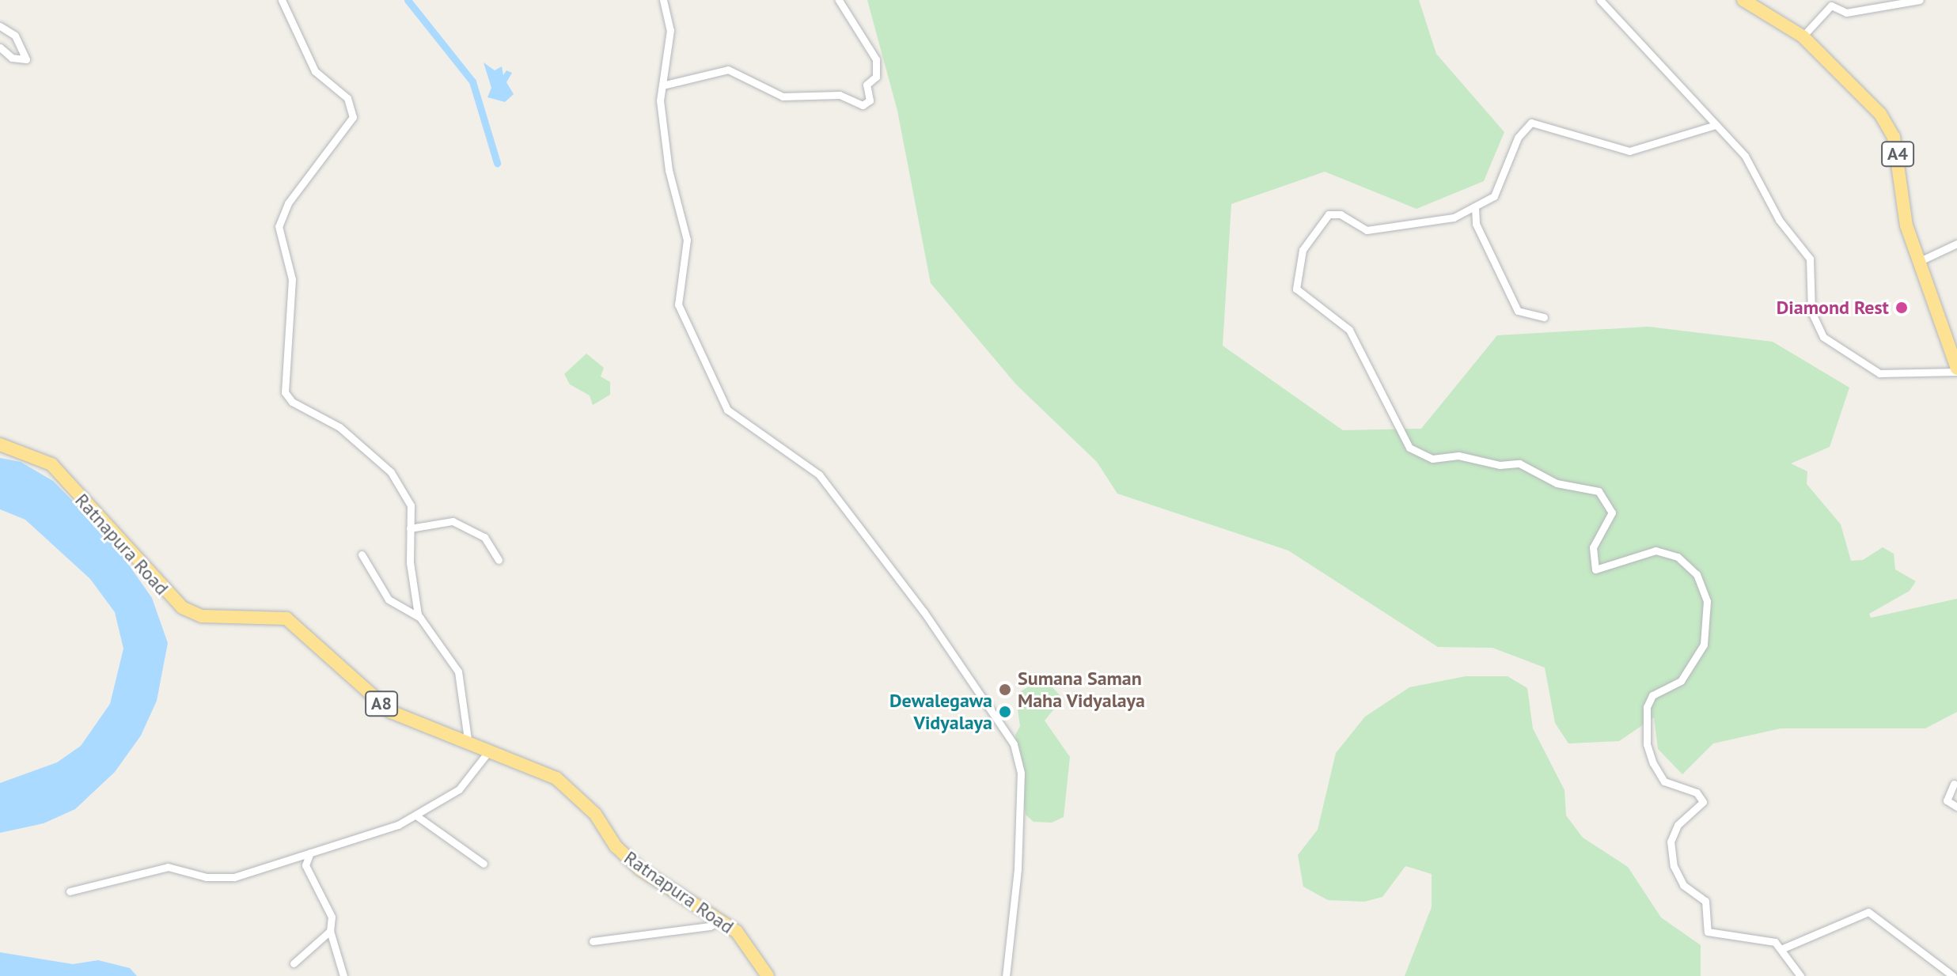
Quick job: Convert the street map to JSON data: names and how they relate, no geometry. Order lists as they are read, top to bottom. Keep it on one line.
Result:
{"streets":{"highway":["A4","Ratnapura Road","A8"]},"places":["Diamond Rest","Sumana Saman Maha Vidyalaya","Dewalegawa Vidyalaya"]}
